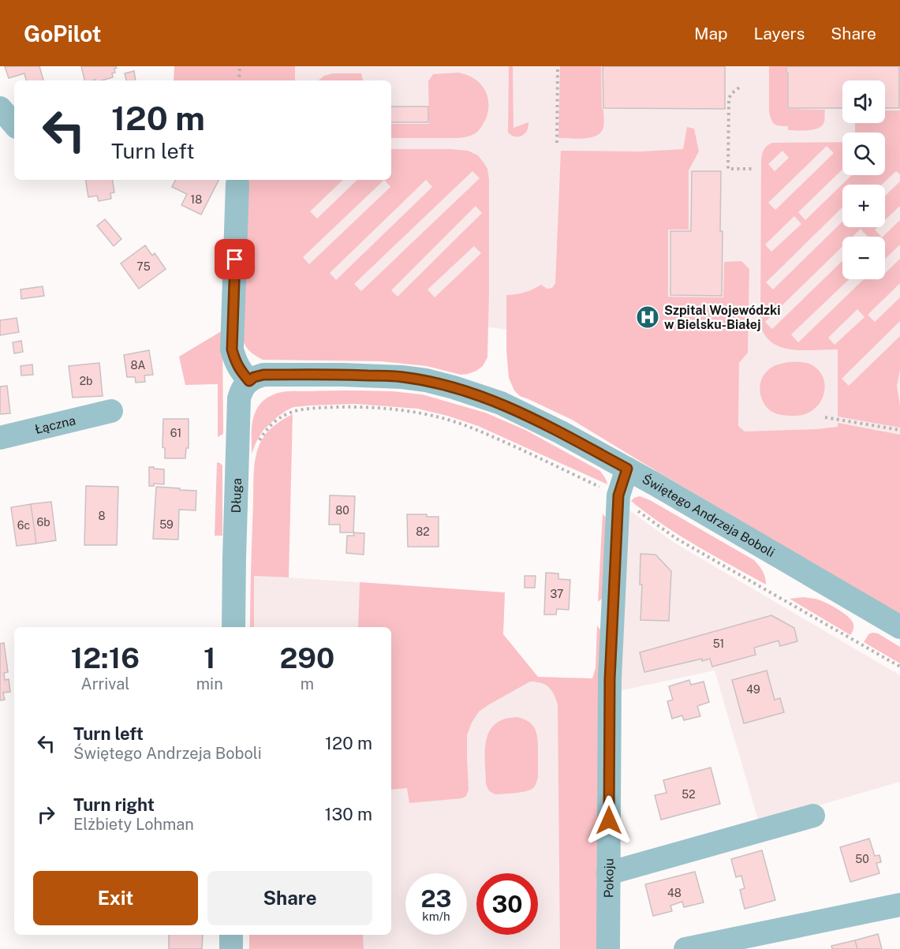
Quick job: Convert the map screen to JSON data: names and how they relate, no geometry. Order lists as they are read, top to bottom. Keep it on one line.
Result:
{"streets":{"street":["Łączna","Długa","Świętego Andrzeja Boboli","Pokoju"]},"crossings":[["Długa","Świętego Andrzeja Boboli"],["Świętego Andrzeja Boboli","Pokoju"]],"places":{"hospital":["Szpital Wojewódzki w Bielsku-Białej"]},"house_numbers":["18","75","8A","2b","61","80","8","6b","59","6c","82","37","51","49","52","50","48"],"page":{"header":"GoPilot","nav":["Map","Layers","Share"],"map_buttons":["+","−"],"turn":["120 m","Turn left"],"eta":["12:16","Arrival","1","min","290","m"],"list":[{"name":"Turn left","note":"Świętego Andrzeja Boboli","value":"120 m"},{"name":"Turn right","note":"Elżbiety Lohman","value":"130 m"}],"buttons":["Exit","Share"],"speed":"23 km/h","limit":"30"}}
